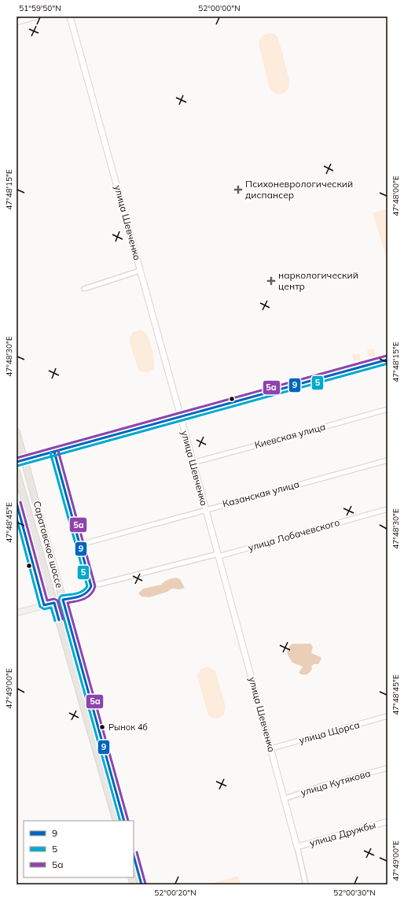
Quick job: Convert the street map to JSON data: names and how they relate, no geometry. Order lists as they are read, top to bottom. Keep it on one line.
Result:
{"streets":{"main road":["Саратовское шоссе"],"street":["улица Шевченко","Киевская улица","Казанская улица","улица Лобачевского","улица Щорса","улица Кутякова","улица Дружбы"]},"crossings":[["улица Шевченко","Киевская улица"],["улица Шевченко","Казанская улица"],["улица Шевченко","улица Лобачевского"],["улица Шевченко","улица Щорса"],["улица Шевченко","улица Кутякова"],["улица Шевченко","улица Дружбы"]],"places":{"health":["Психоневрологический диспансер","наркологический центр"],"other":["Рынок 4б"]},"lines":["transit line 5а","transit line 9","transit line 5"],"legend":["9","5","5а"],"coordinates":["51°59'50\"N","52°00'00\"N","47°48'15\"E","47°48'00\"E","47°48'30\"E","47°48'45\"E","47°49'00\"E","52°00'20\"N","52°00'30\"N"]}
